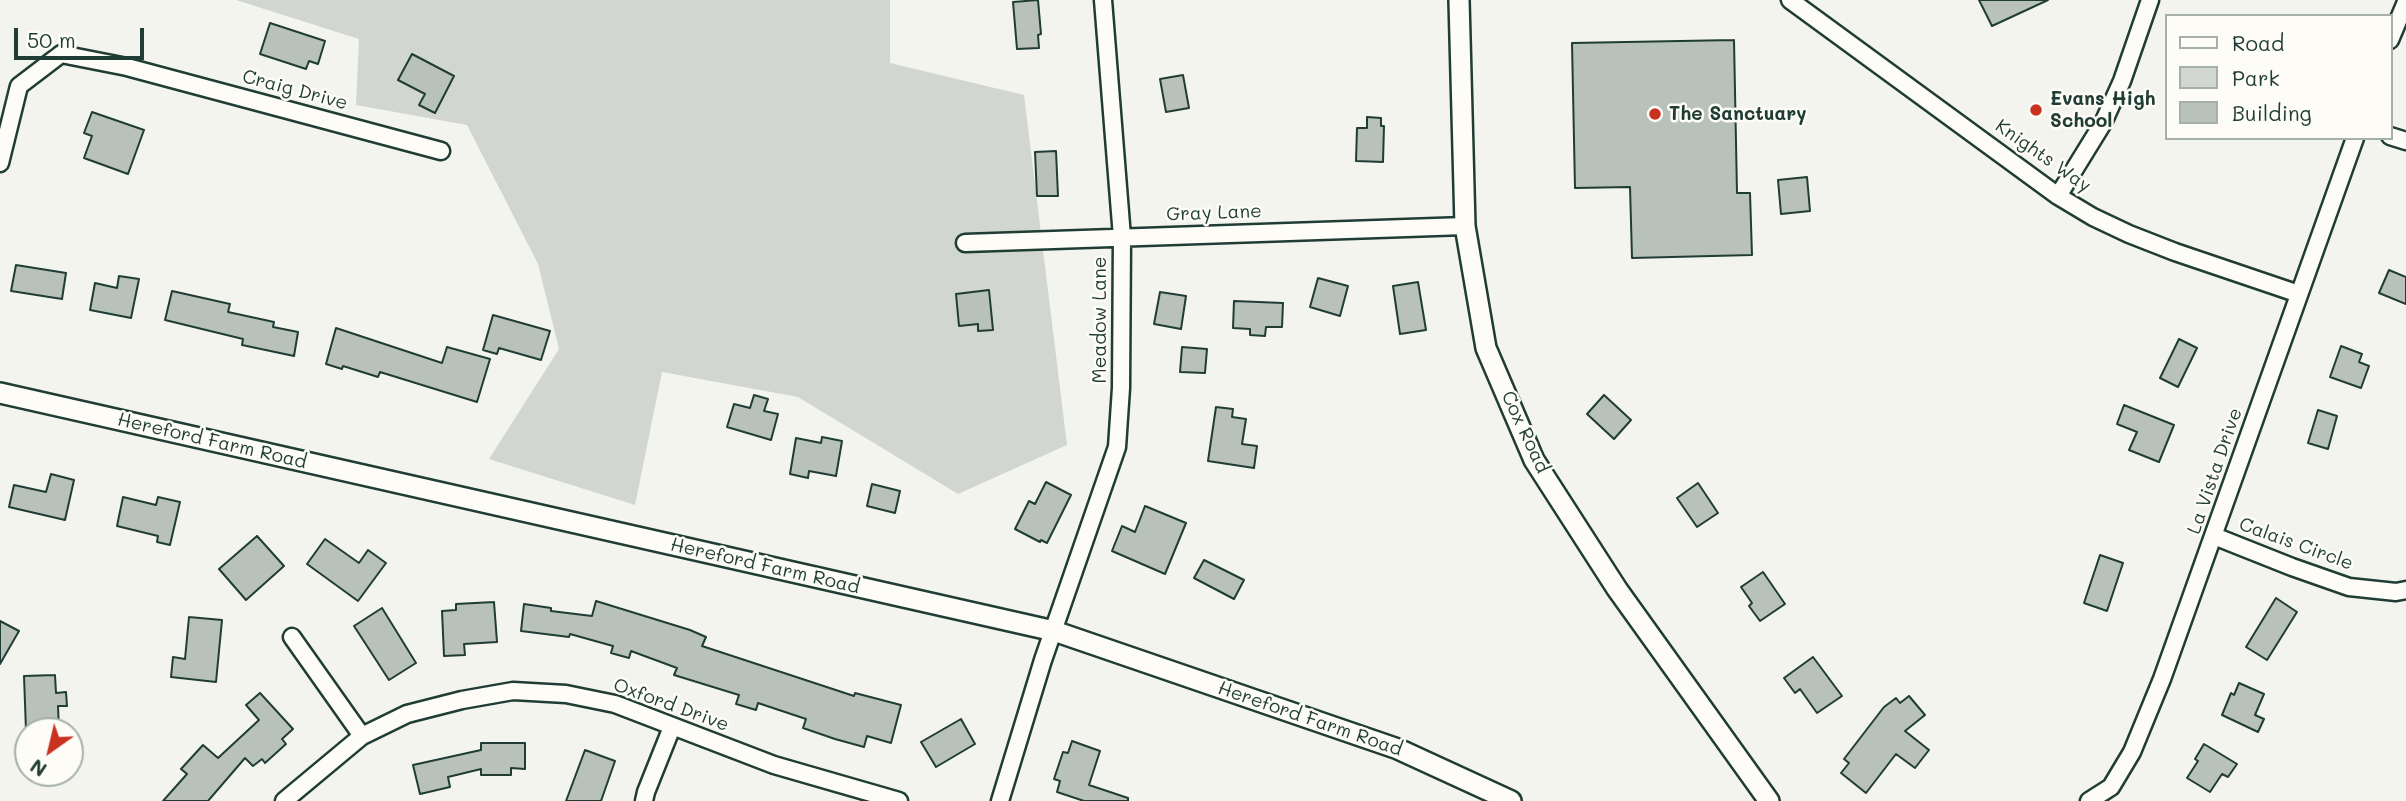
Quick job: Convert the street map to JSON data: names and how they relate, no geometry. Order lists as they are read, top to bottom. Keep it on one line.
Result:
{"streets":{"street":["Craig Drive","Knights Way","Gray Lane","Meadow Lane","Cox Road","Hereford Farm Road","La Vista Drive","Calais Circle","Oxford Drive"]},"crossings":[["Knights Way","La Vista Drive"],["Gray Lane","Meadow Lane"],["Gray Lane","Cox Road"],["Meadow Lane","Hereford Farm Road"],["La Vista Drive","Calais Circle"]],"places":["Evans High School","The Sanctuary"],"legend":["Road","Park","Building"],"scale_bar":"50 m","north":"bottom left"}
